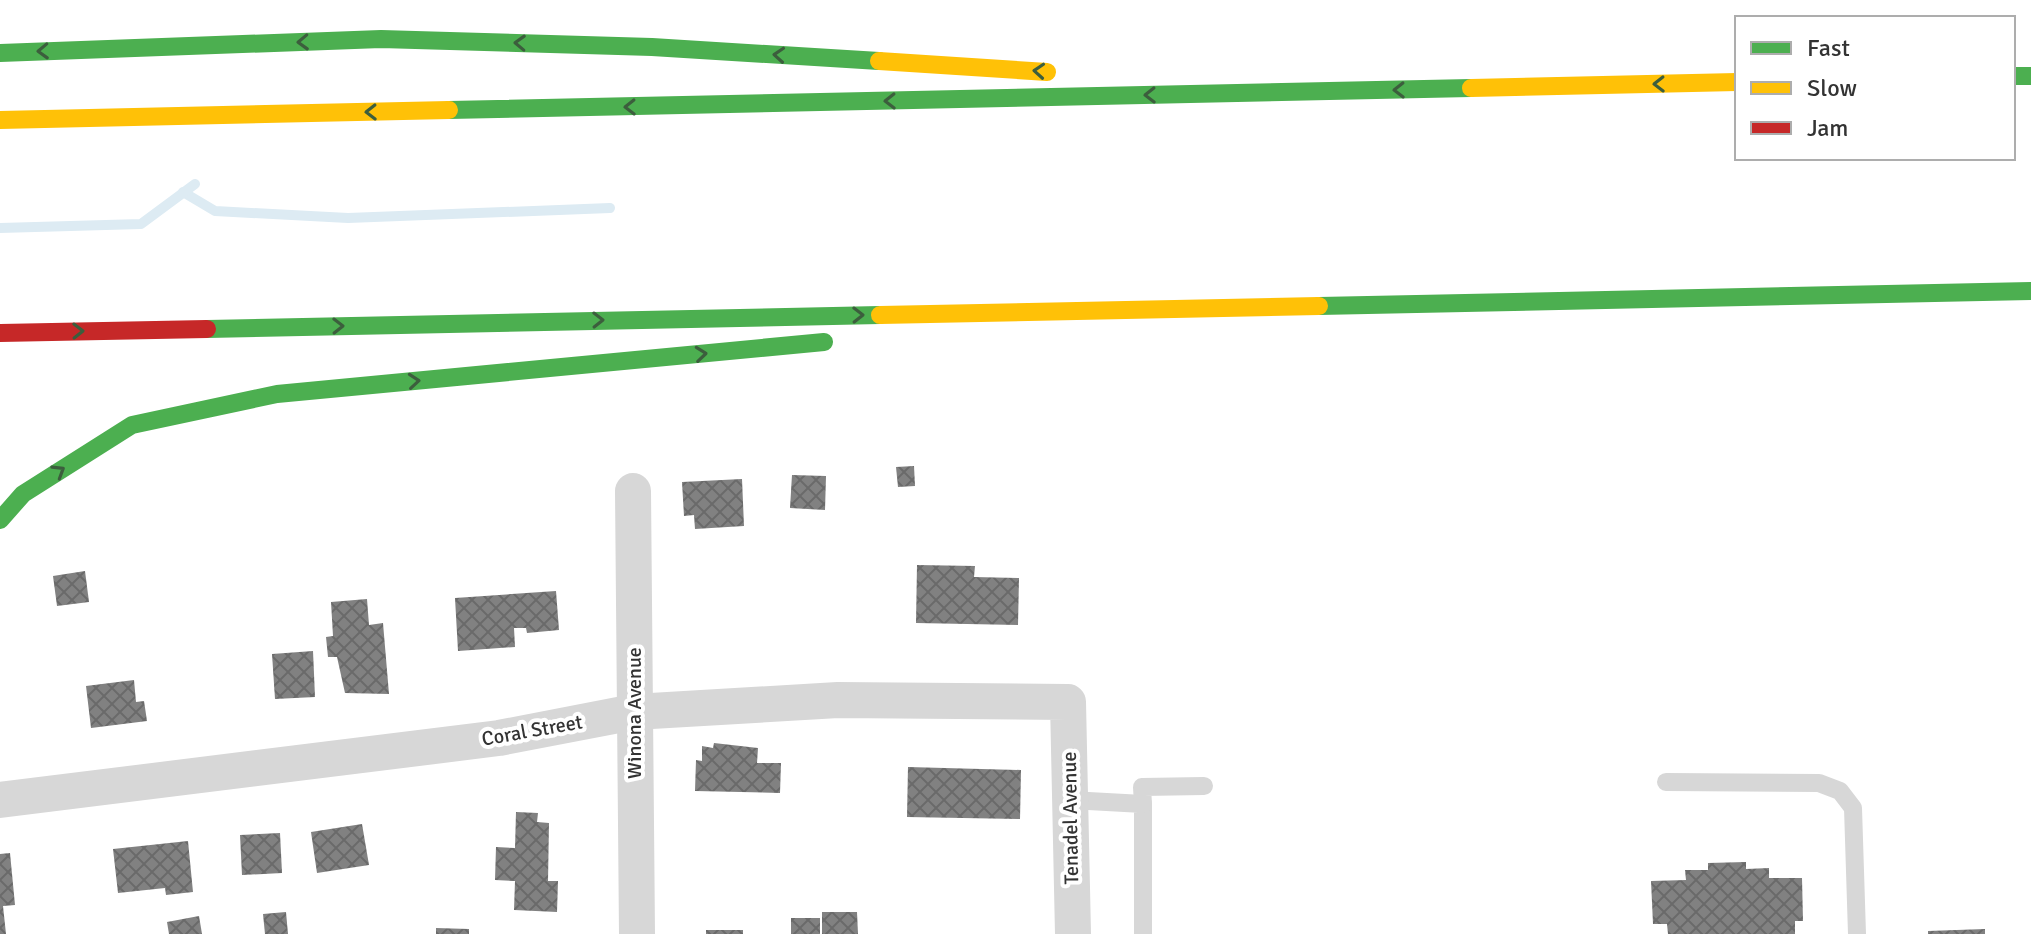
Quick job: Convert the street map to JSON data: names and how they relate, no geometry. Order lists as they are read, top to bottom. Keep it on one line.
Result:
{"streets":{"street":["Winona Avenue","Coral Street","Tenadel Avenue"]},"crossings":[["Winona Avenue","Coral Street"],["Coral Street","Tenadel Avenue"]],"legend":["Fast","Slow","Jam"]}
